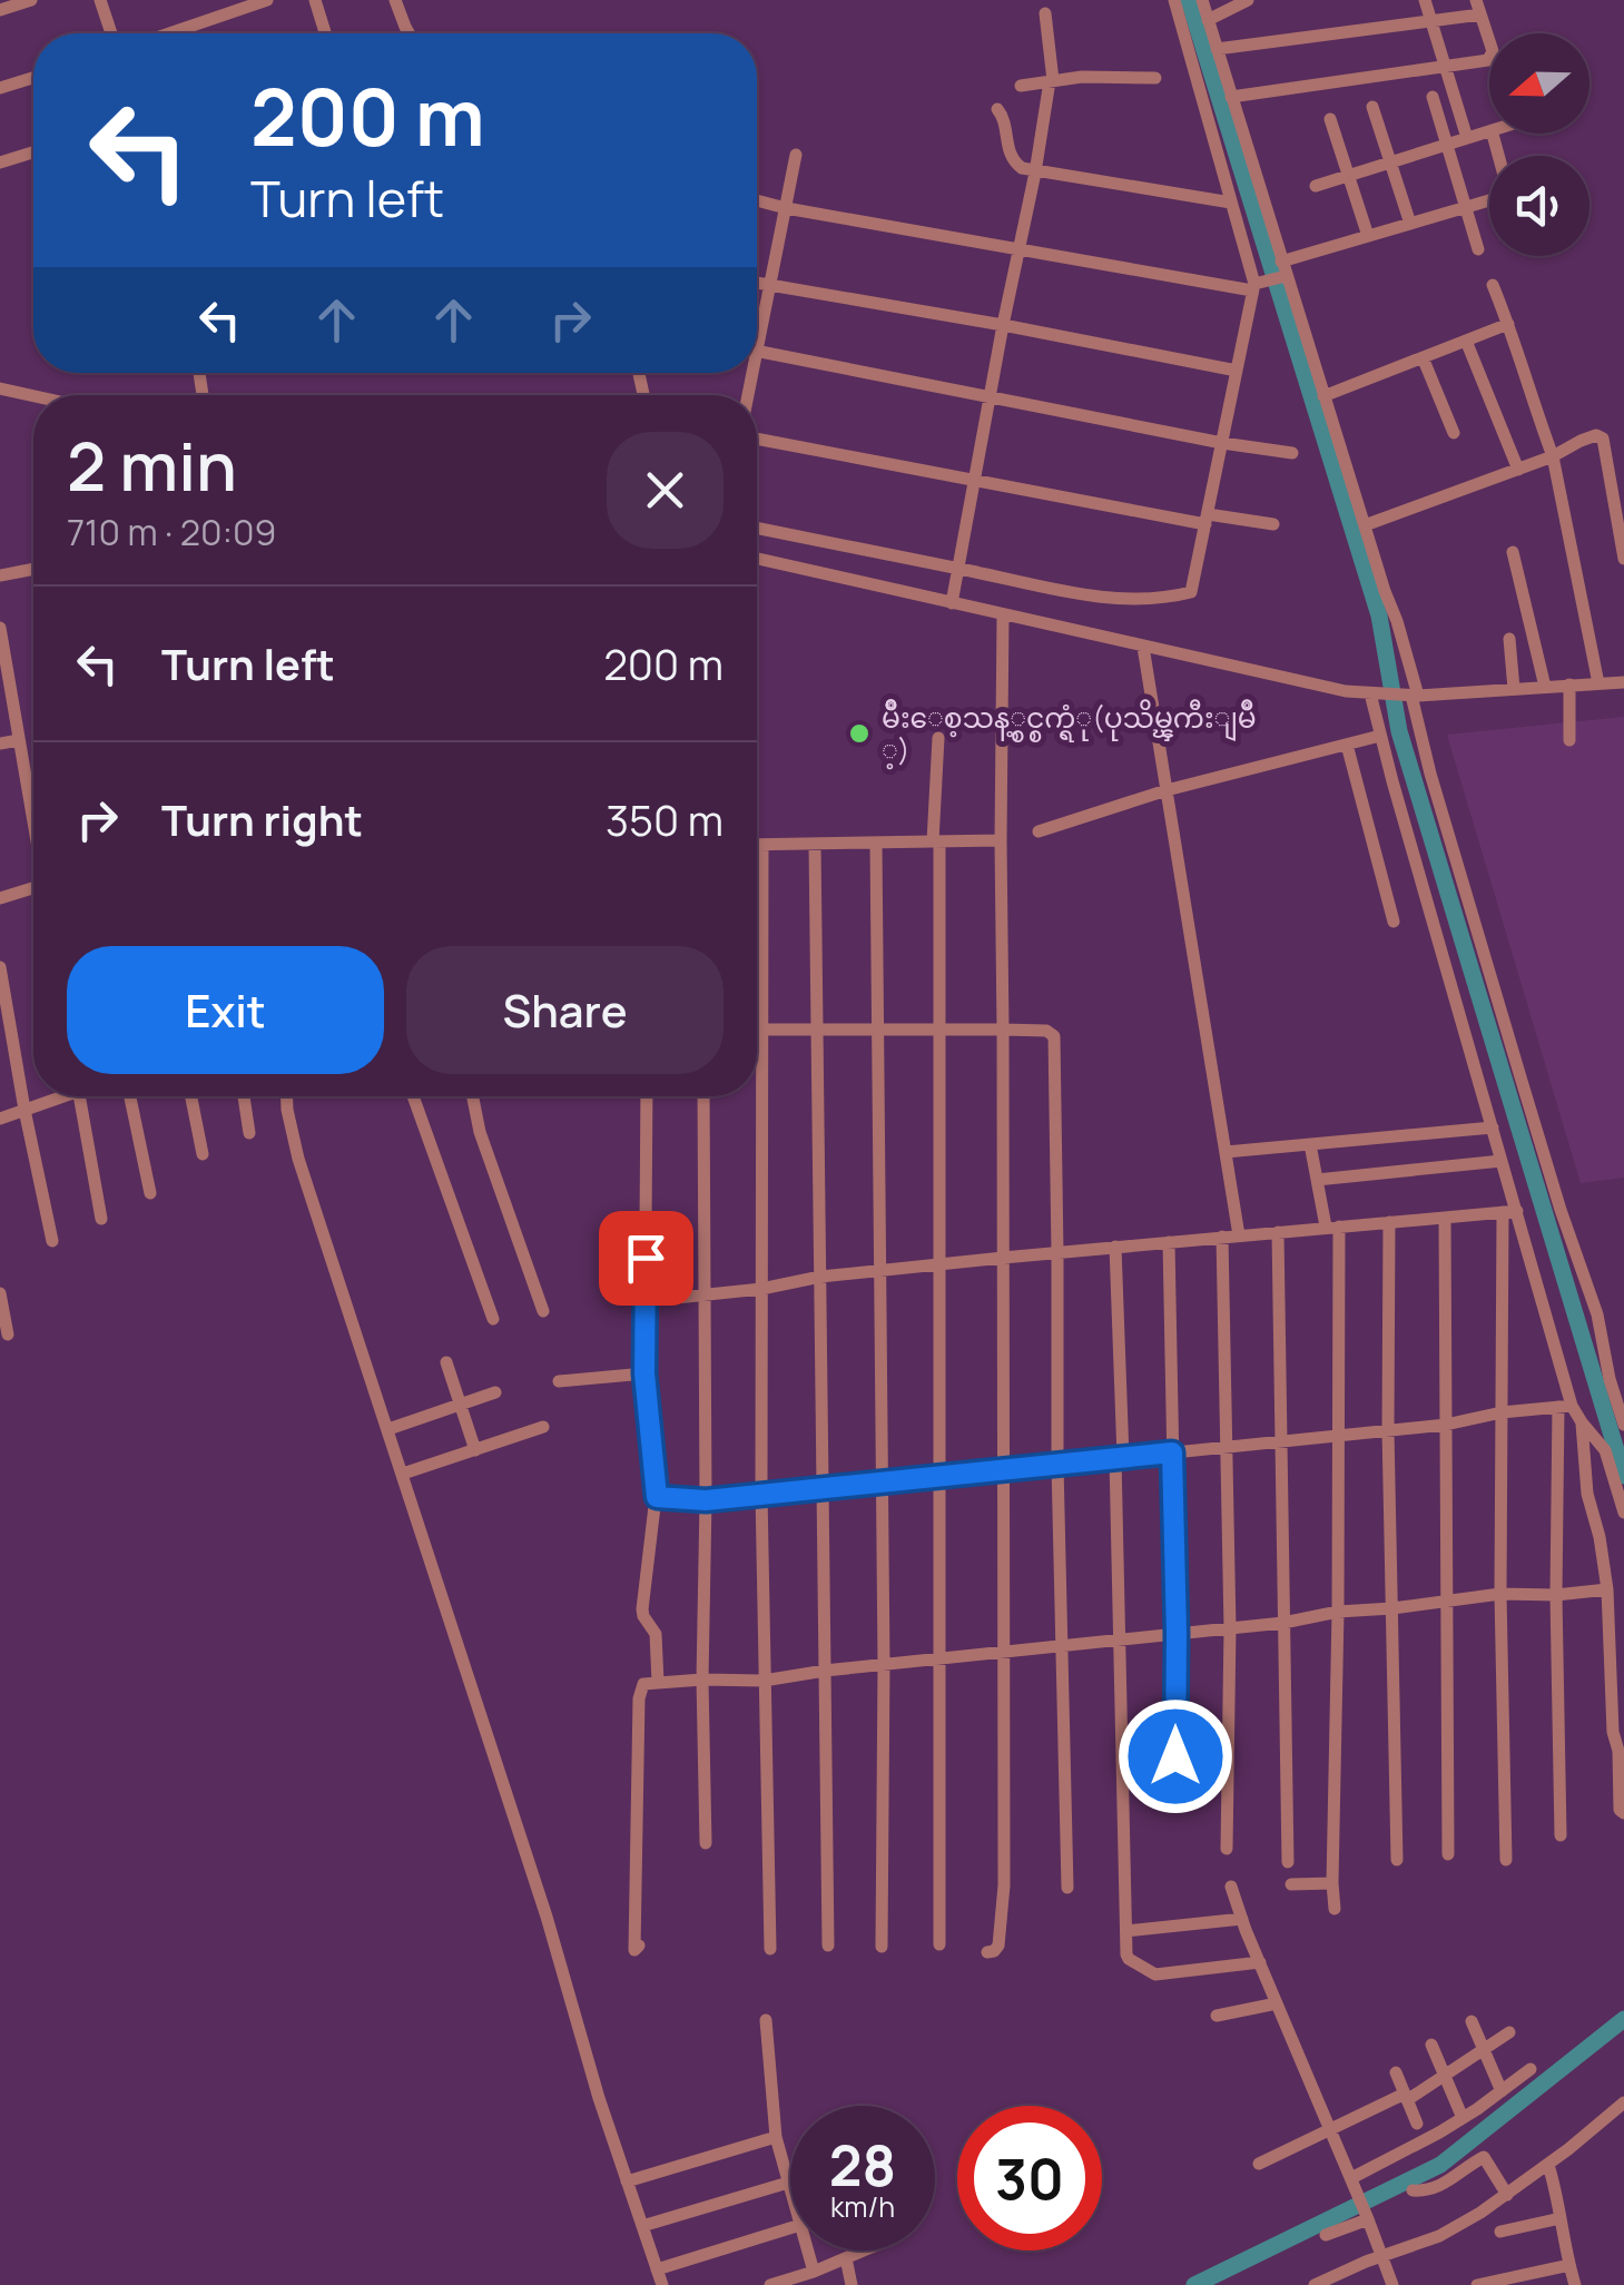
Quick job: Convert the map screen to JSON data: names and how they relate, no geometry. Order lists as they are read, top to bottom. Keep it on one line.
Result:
{"places":["မ်ိဳးေစ့သန့္စင္စက္ရံု(ပုသိမ္ၾကီးျမိဳ ့)"],"north":"left","page":{"turn":["200 m","Turn left"],"heading":["2 min","710 m · 20:09"],"list":[{"name":"Turn left","value":"200 m"},{"name":"Turn right","value":"350 m"}],"buttons":["Exit","Share"],"speed":"28 km/h","limit":"30"}}
